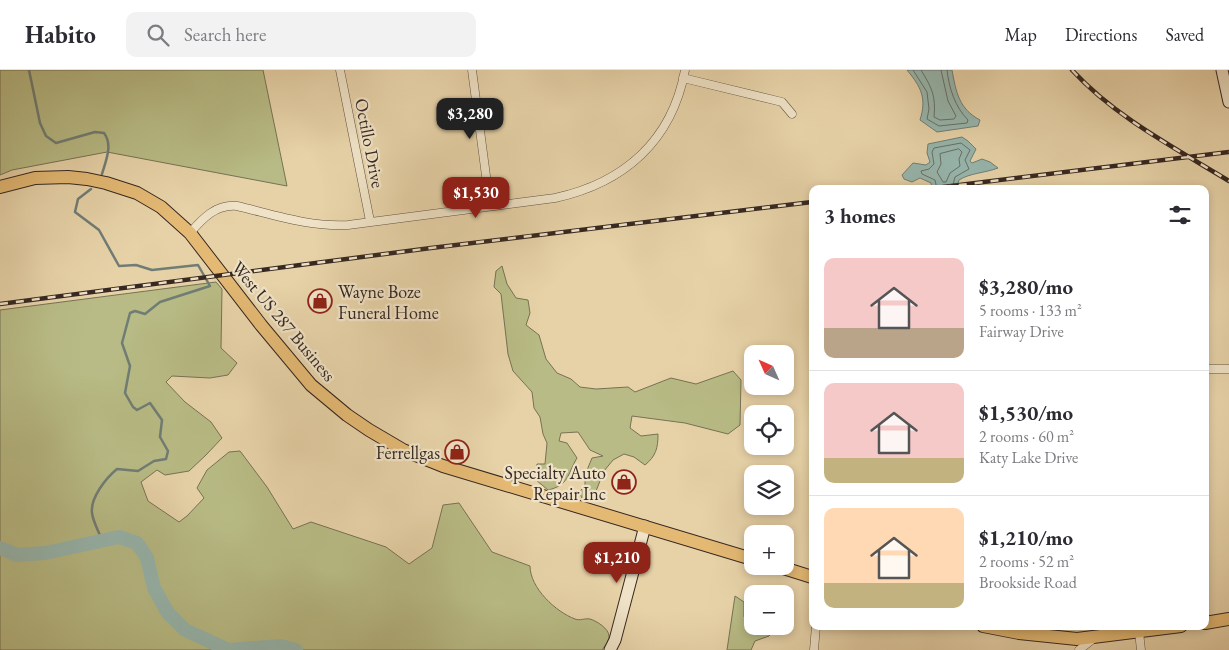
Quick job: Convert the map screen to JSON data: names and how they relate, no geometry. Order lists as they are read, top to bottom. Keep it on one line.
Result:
{"streets":{"main road":["West US 287 Business"],"street":["Octillo Drive"]},"places":{"shop":["Wayne Boze Funeral Home","Ferrellgas","Specialty Auto Repair Inc"]},"north":"top left","page":{"header":"Habito","search":"Search here","nav":["Map","Directions","Saved"],"price":["$3,280","$1,530","$1,210"],"heading":"3 homes","list":[{"name":"$3,280/mo","note":"5 rooms · 133 m² · Fairway Drive"},{"name":"$1,530/mo","note":"2 rooms · 60 m² · Katy Lake Drive"},{"name":"$1,210/mo","note":"2 rooms · 52 m² · Brookside Road"}],"map_buttons":["+","−"]}}
